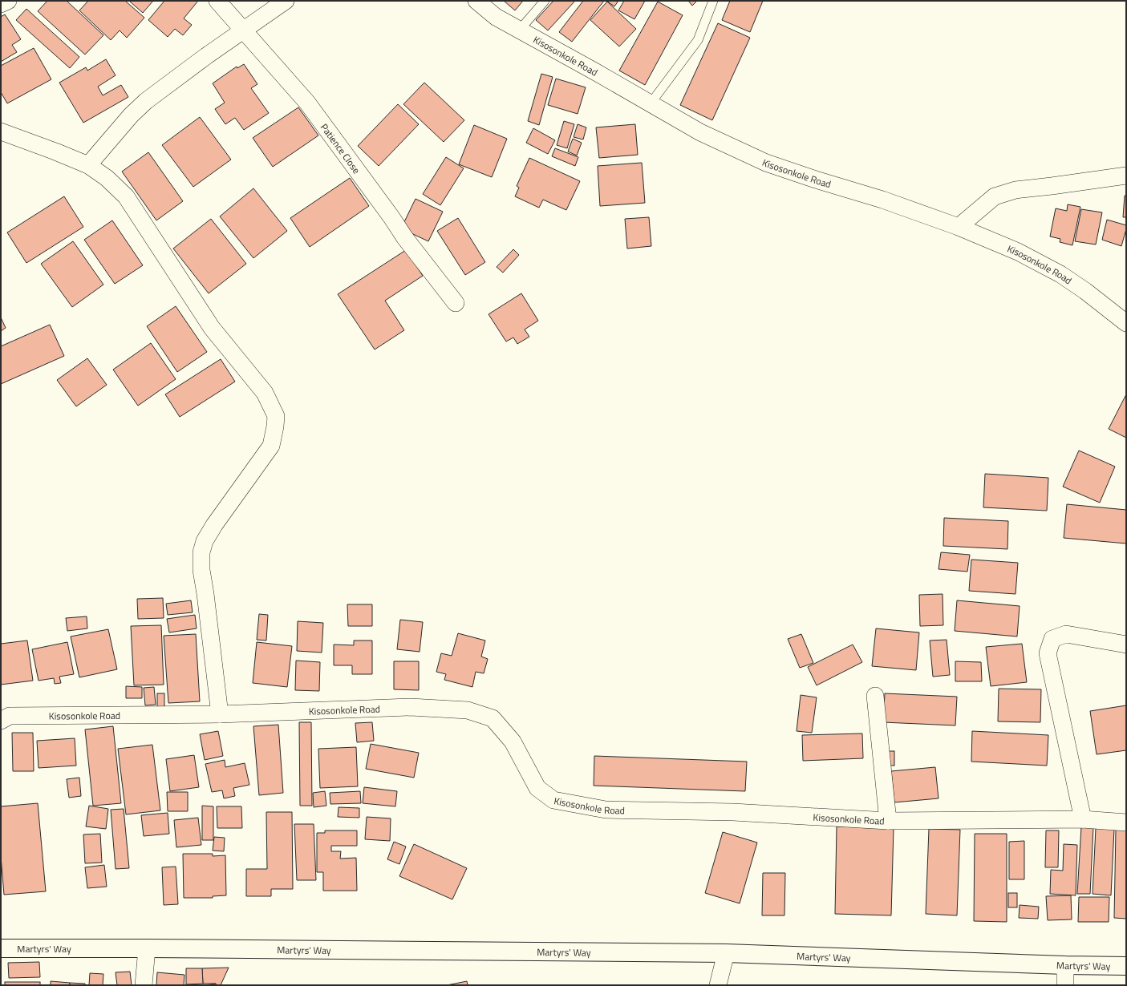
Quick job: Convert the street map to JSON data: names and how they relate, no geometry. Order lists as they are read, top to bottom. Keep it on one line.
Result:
{"streets":{"main road":["Martyrs' Way"],"street":["Kisosonkole Road","Patience Close"]}}
